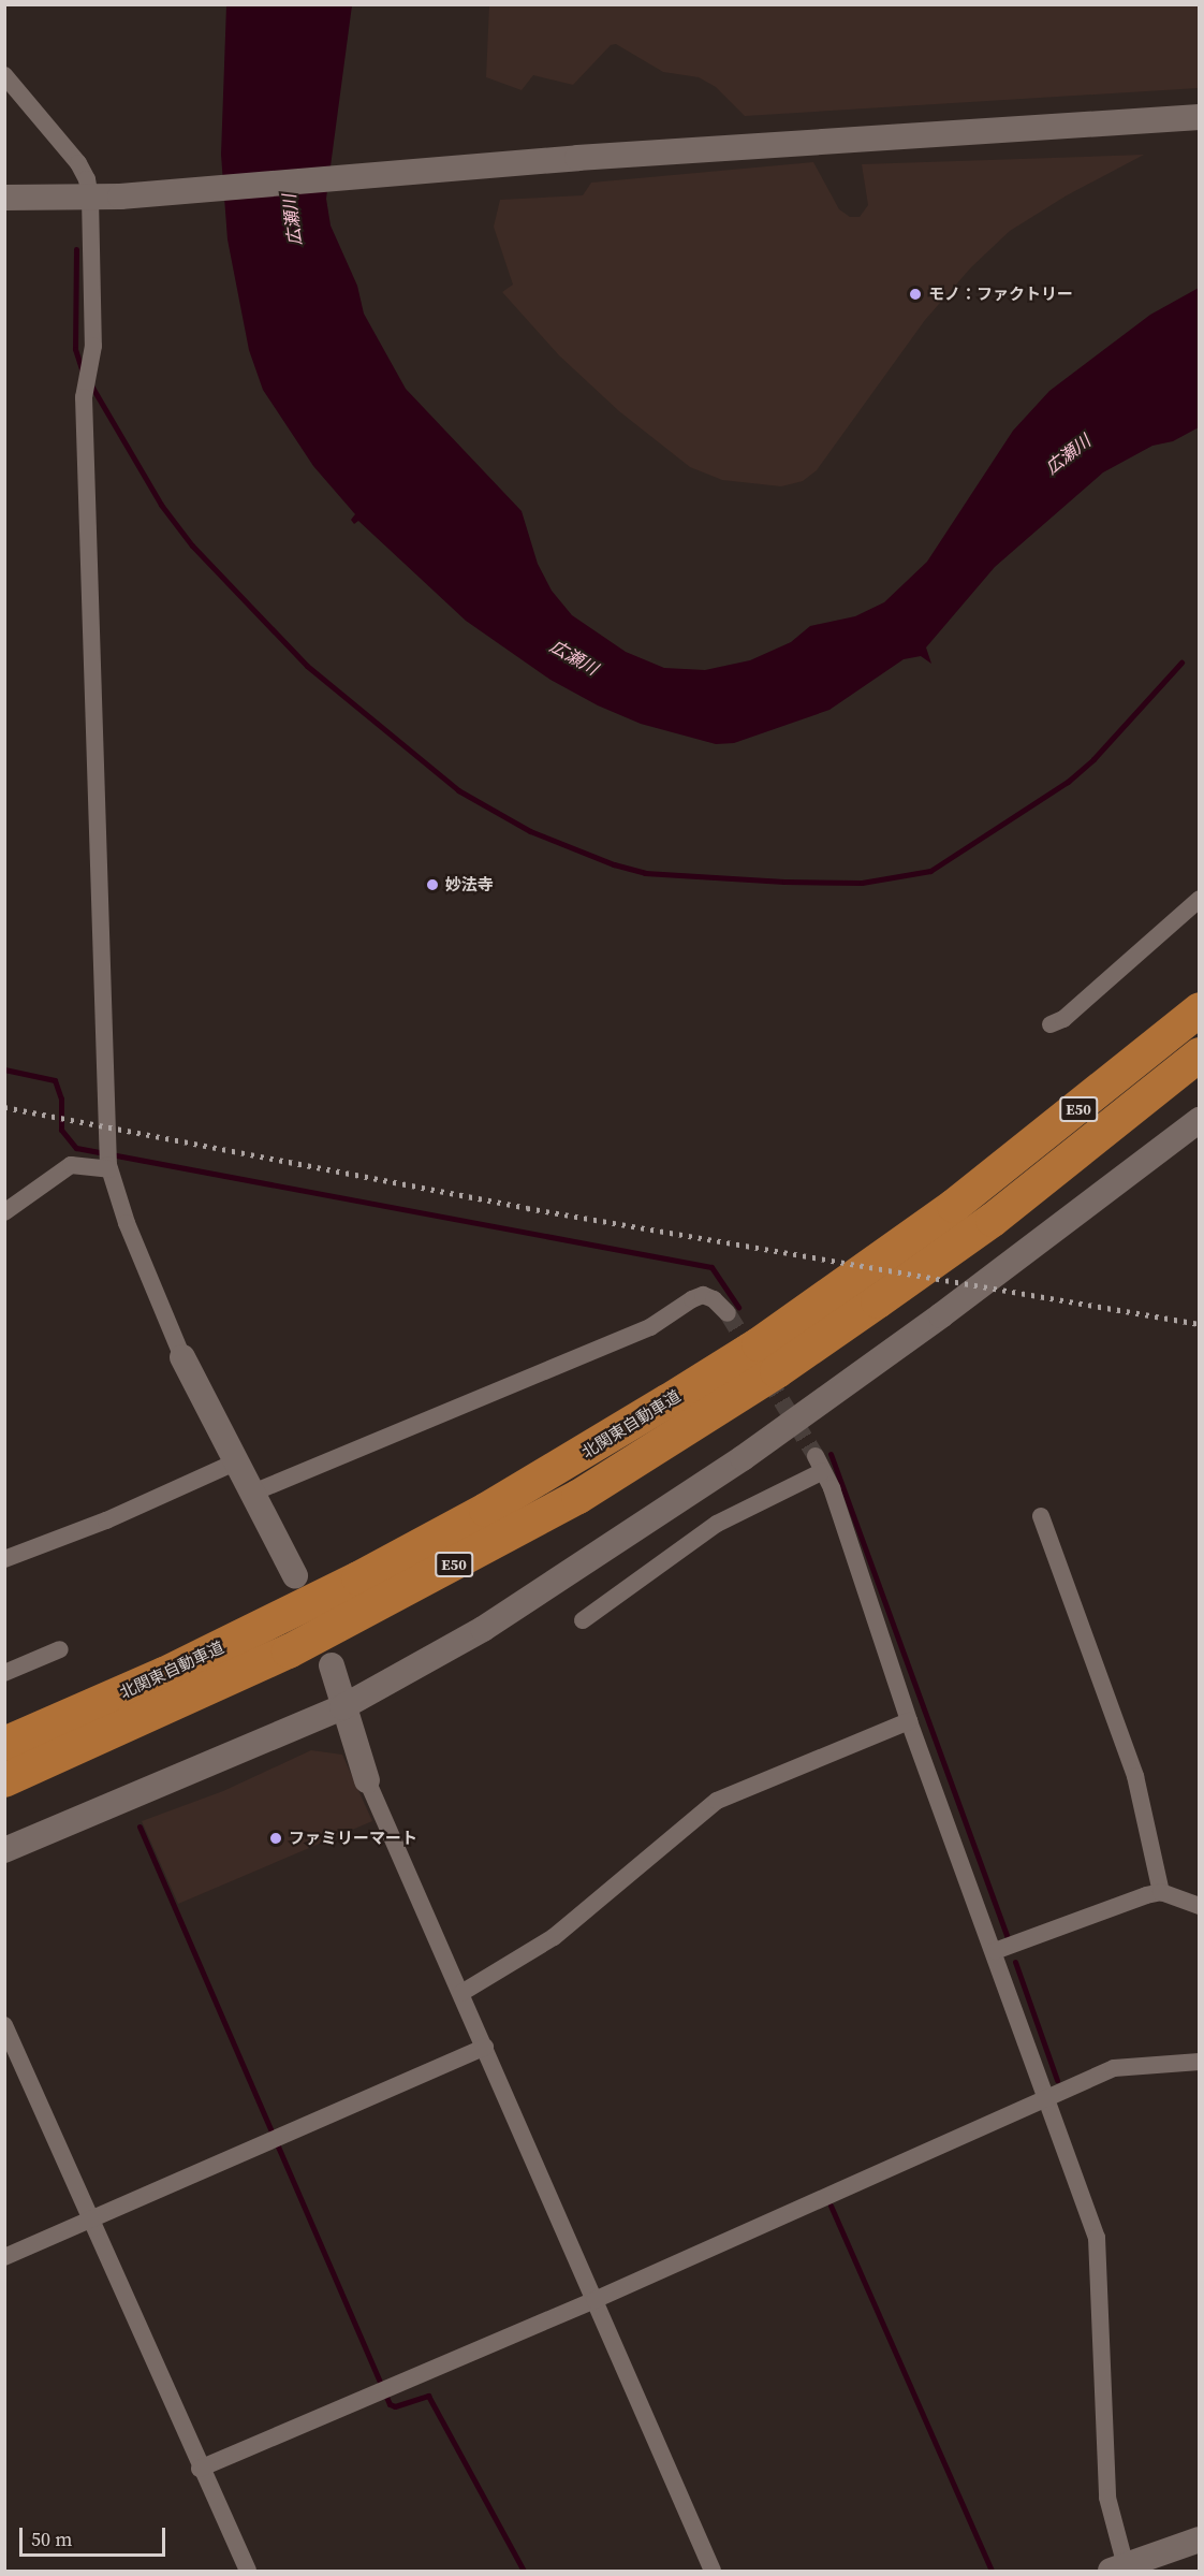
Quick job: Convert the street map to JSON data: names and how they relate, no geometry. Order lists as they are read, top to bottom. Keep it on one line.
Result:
{"streets":{"highway":["E50","北関東自動車道"]},"water":["広瀬川"],"places":["モノ：ファクトリー","妙法寺","ファミリーマート"],"scale_bar":"50 m"}
